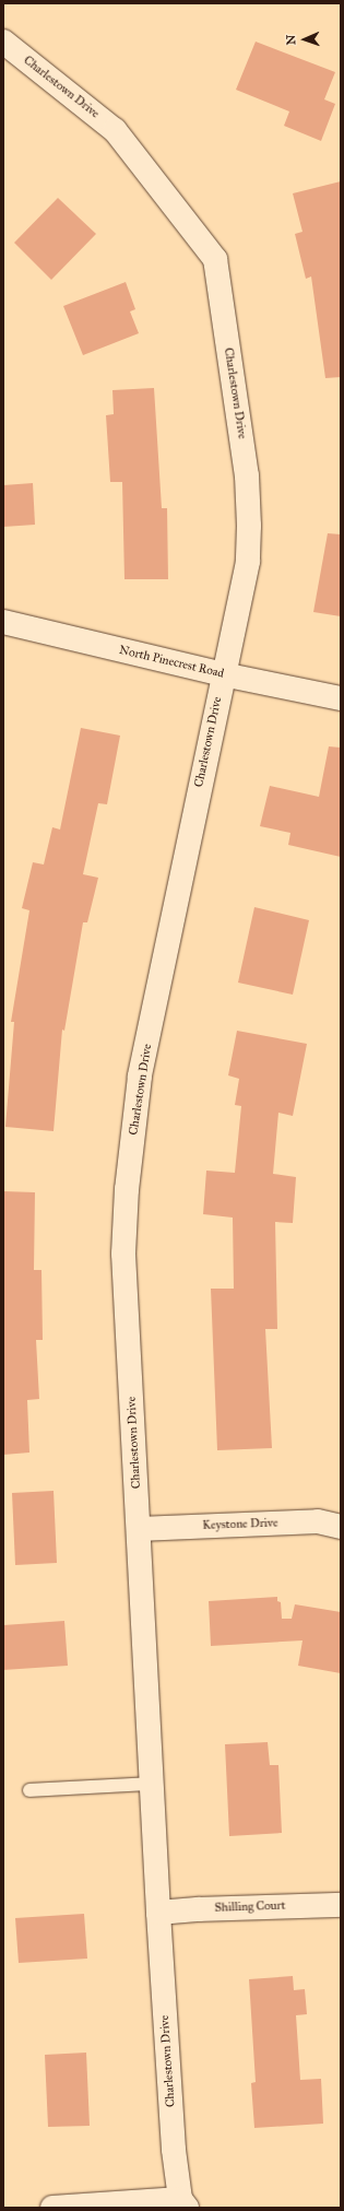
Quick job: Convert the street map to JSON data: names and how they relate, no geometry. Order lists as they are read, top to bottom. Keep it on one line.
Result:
{"streets":{"street":["Charlestown Drive","North Pinecrest Road","Keystone Drive","Shilling Court"]},"crossings":[["Charlestown Drive","North Pinecrest Road"],["Charlestown Drive","Keystone Drive"],["Charlestown Drive","Shilling Court"]],"north":"left"}
